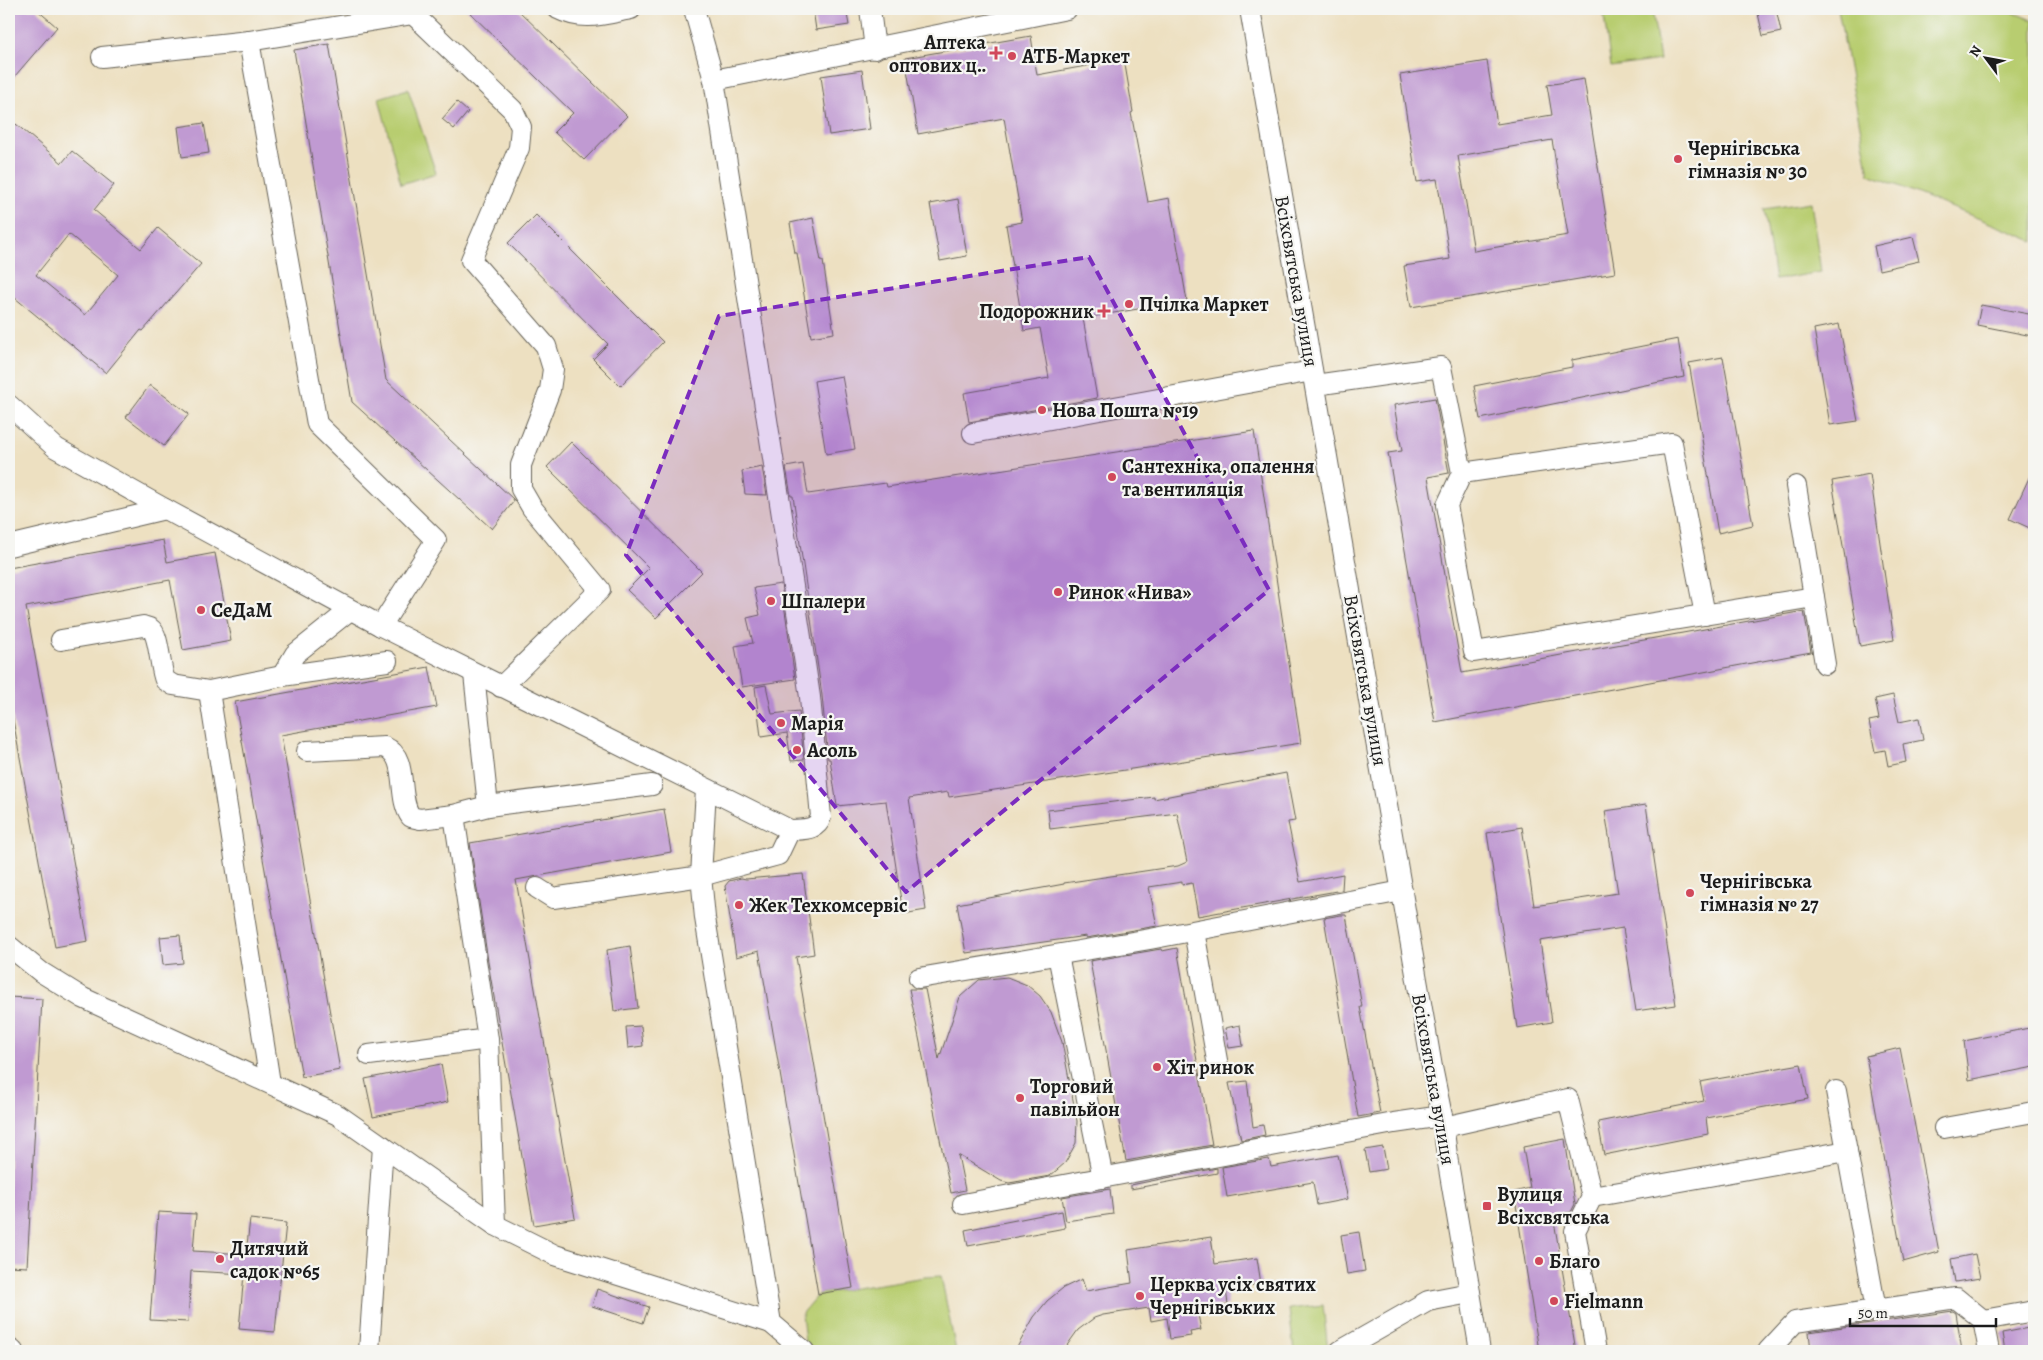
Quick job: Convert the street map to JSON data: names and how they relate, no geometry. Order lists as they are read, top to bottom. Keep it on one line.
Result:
{"streets":{"street":["Всіхсвятська вулиця"]},"places":{"health":["Аптека оптових ц‥","Подорожник"],"other":["АТБ-Маркет","Чернігівська гімназія № 30","Пчілка Маркет","Нова Пошта №19","Сантехніка, опалення та вентиляція","Ринок «Нива»","Шпалери","СеДаМ","Марія","Асоль","Чернігівська гімназія № 27","Жек Техкомсервіс","Хіт ринок","Торговий павільйон","Дитячий садок №65","Благо","Церква усіх святих Чернігівських","Fielmann"],"transit":["Вулиця Всіхсвятська"]},"scale_bar":"50 m","north":"top left"}
